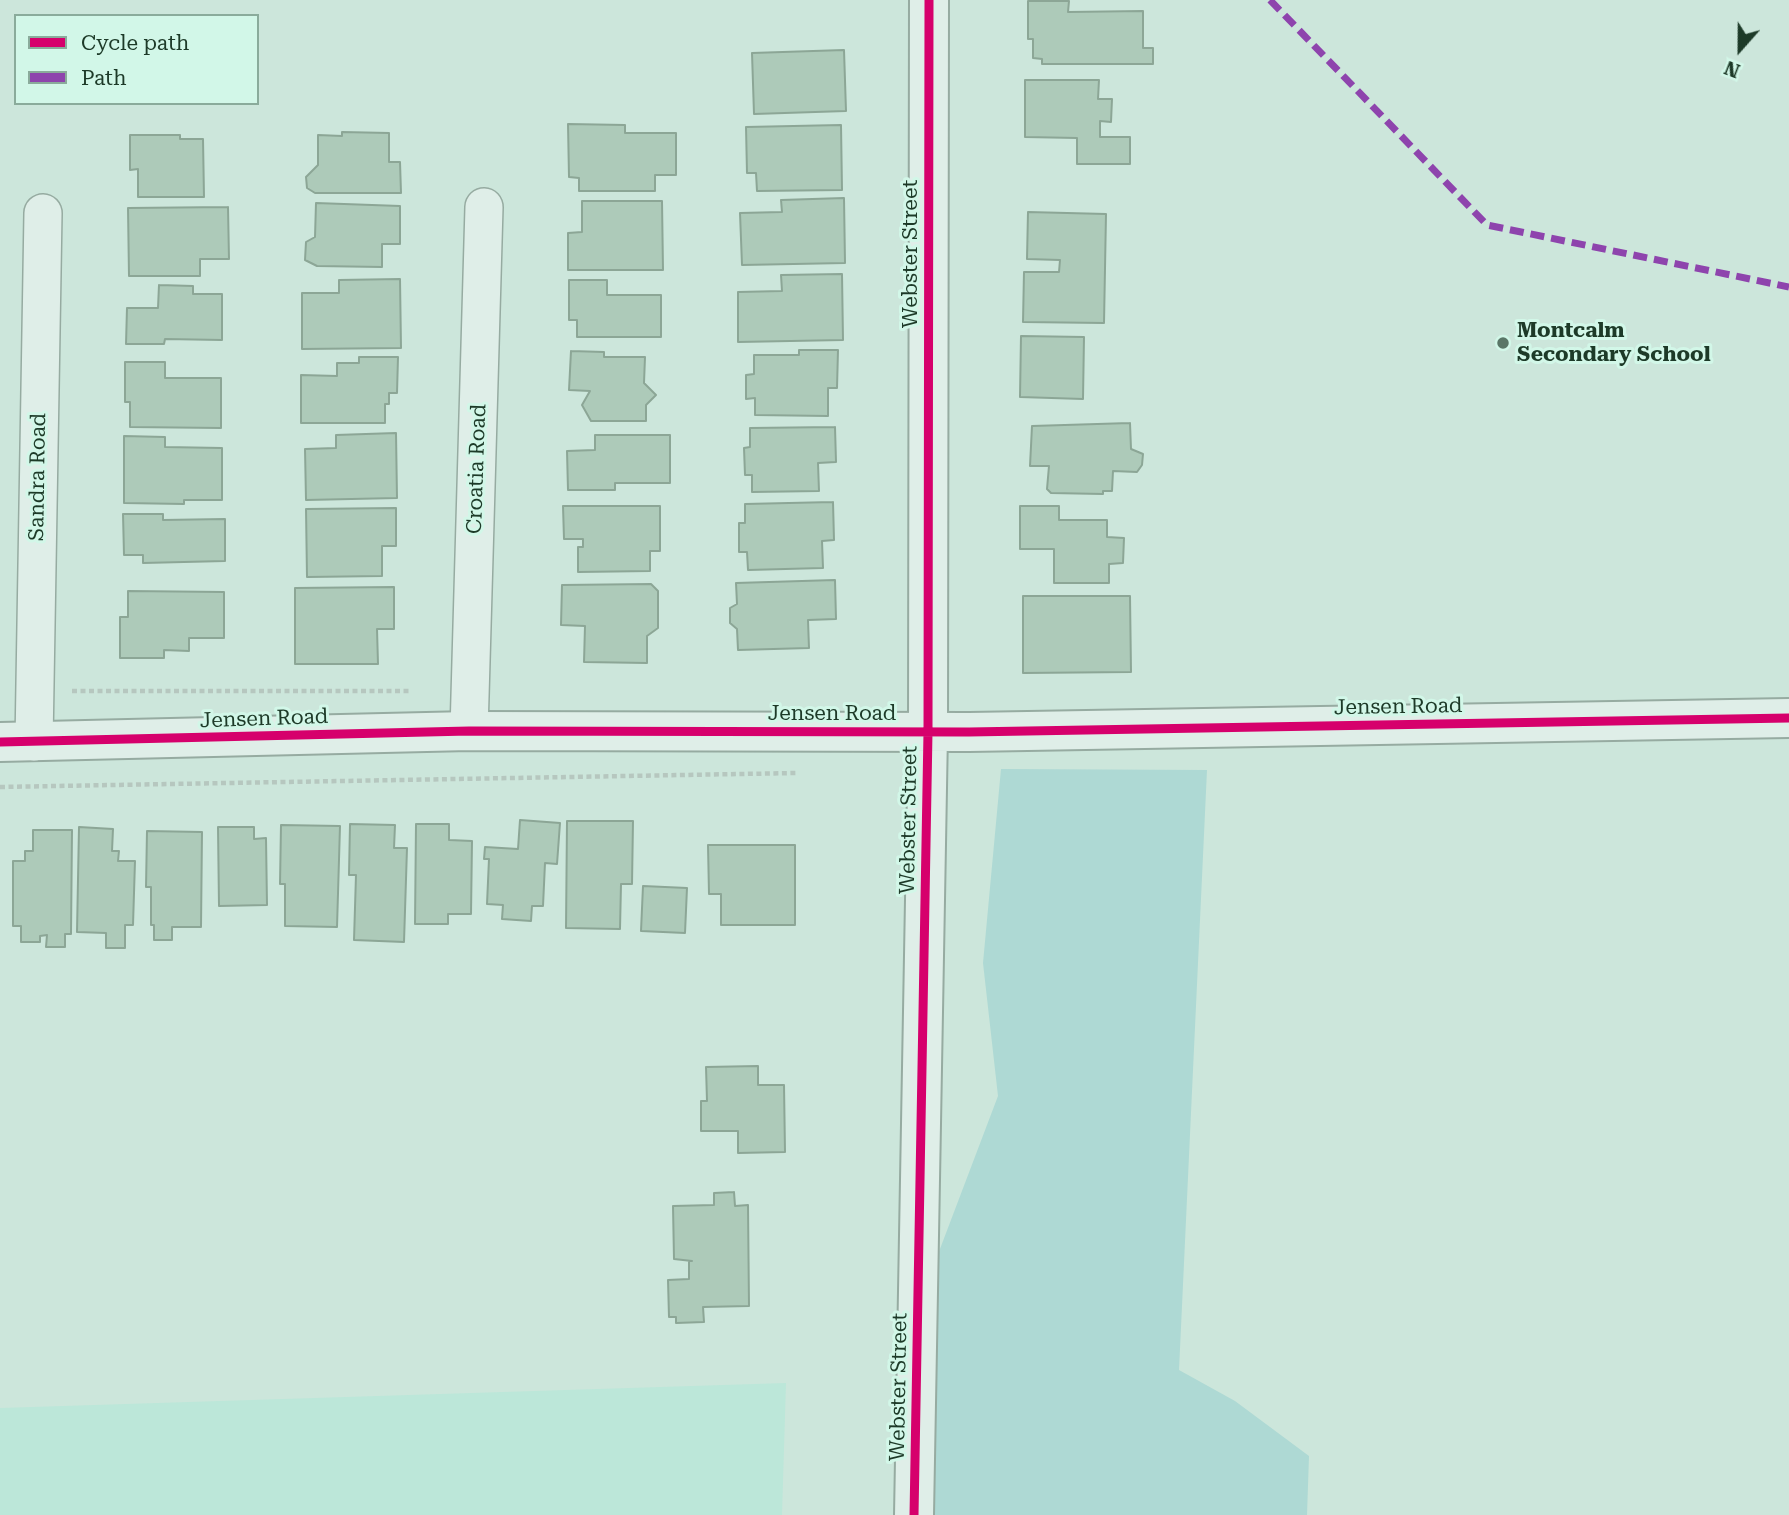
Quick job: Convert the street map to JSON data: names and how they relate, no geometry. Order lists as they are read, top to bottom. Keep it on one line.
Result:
{"streets":{"street":["Webster Street","Croatia Road","Sandra Road","Jensen Road"]},"crossings":[["Webster Street","Jensen Road"],["Croatia Road","Jensen Road"],["Sandra Road","Jensen Road"]],"places":["Montcalm Secondary School"],"legend":["Cycle path","Path"],"north":"bottom"}
